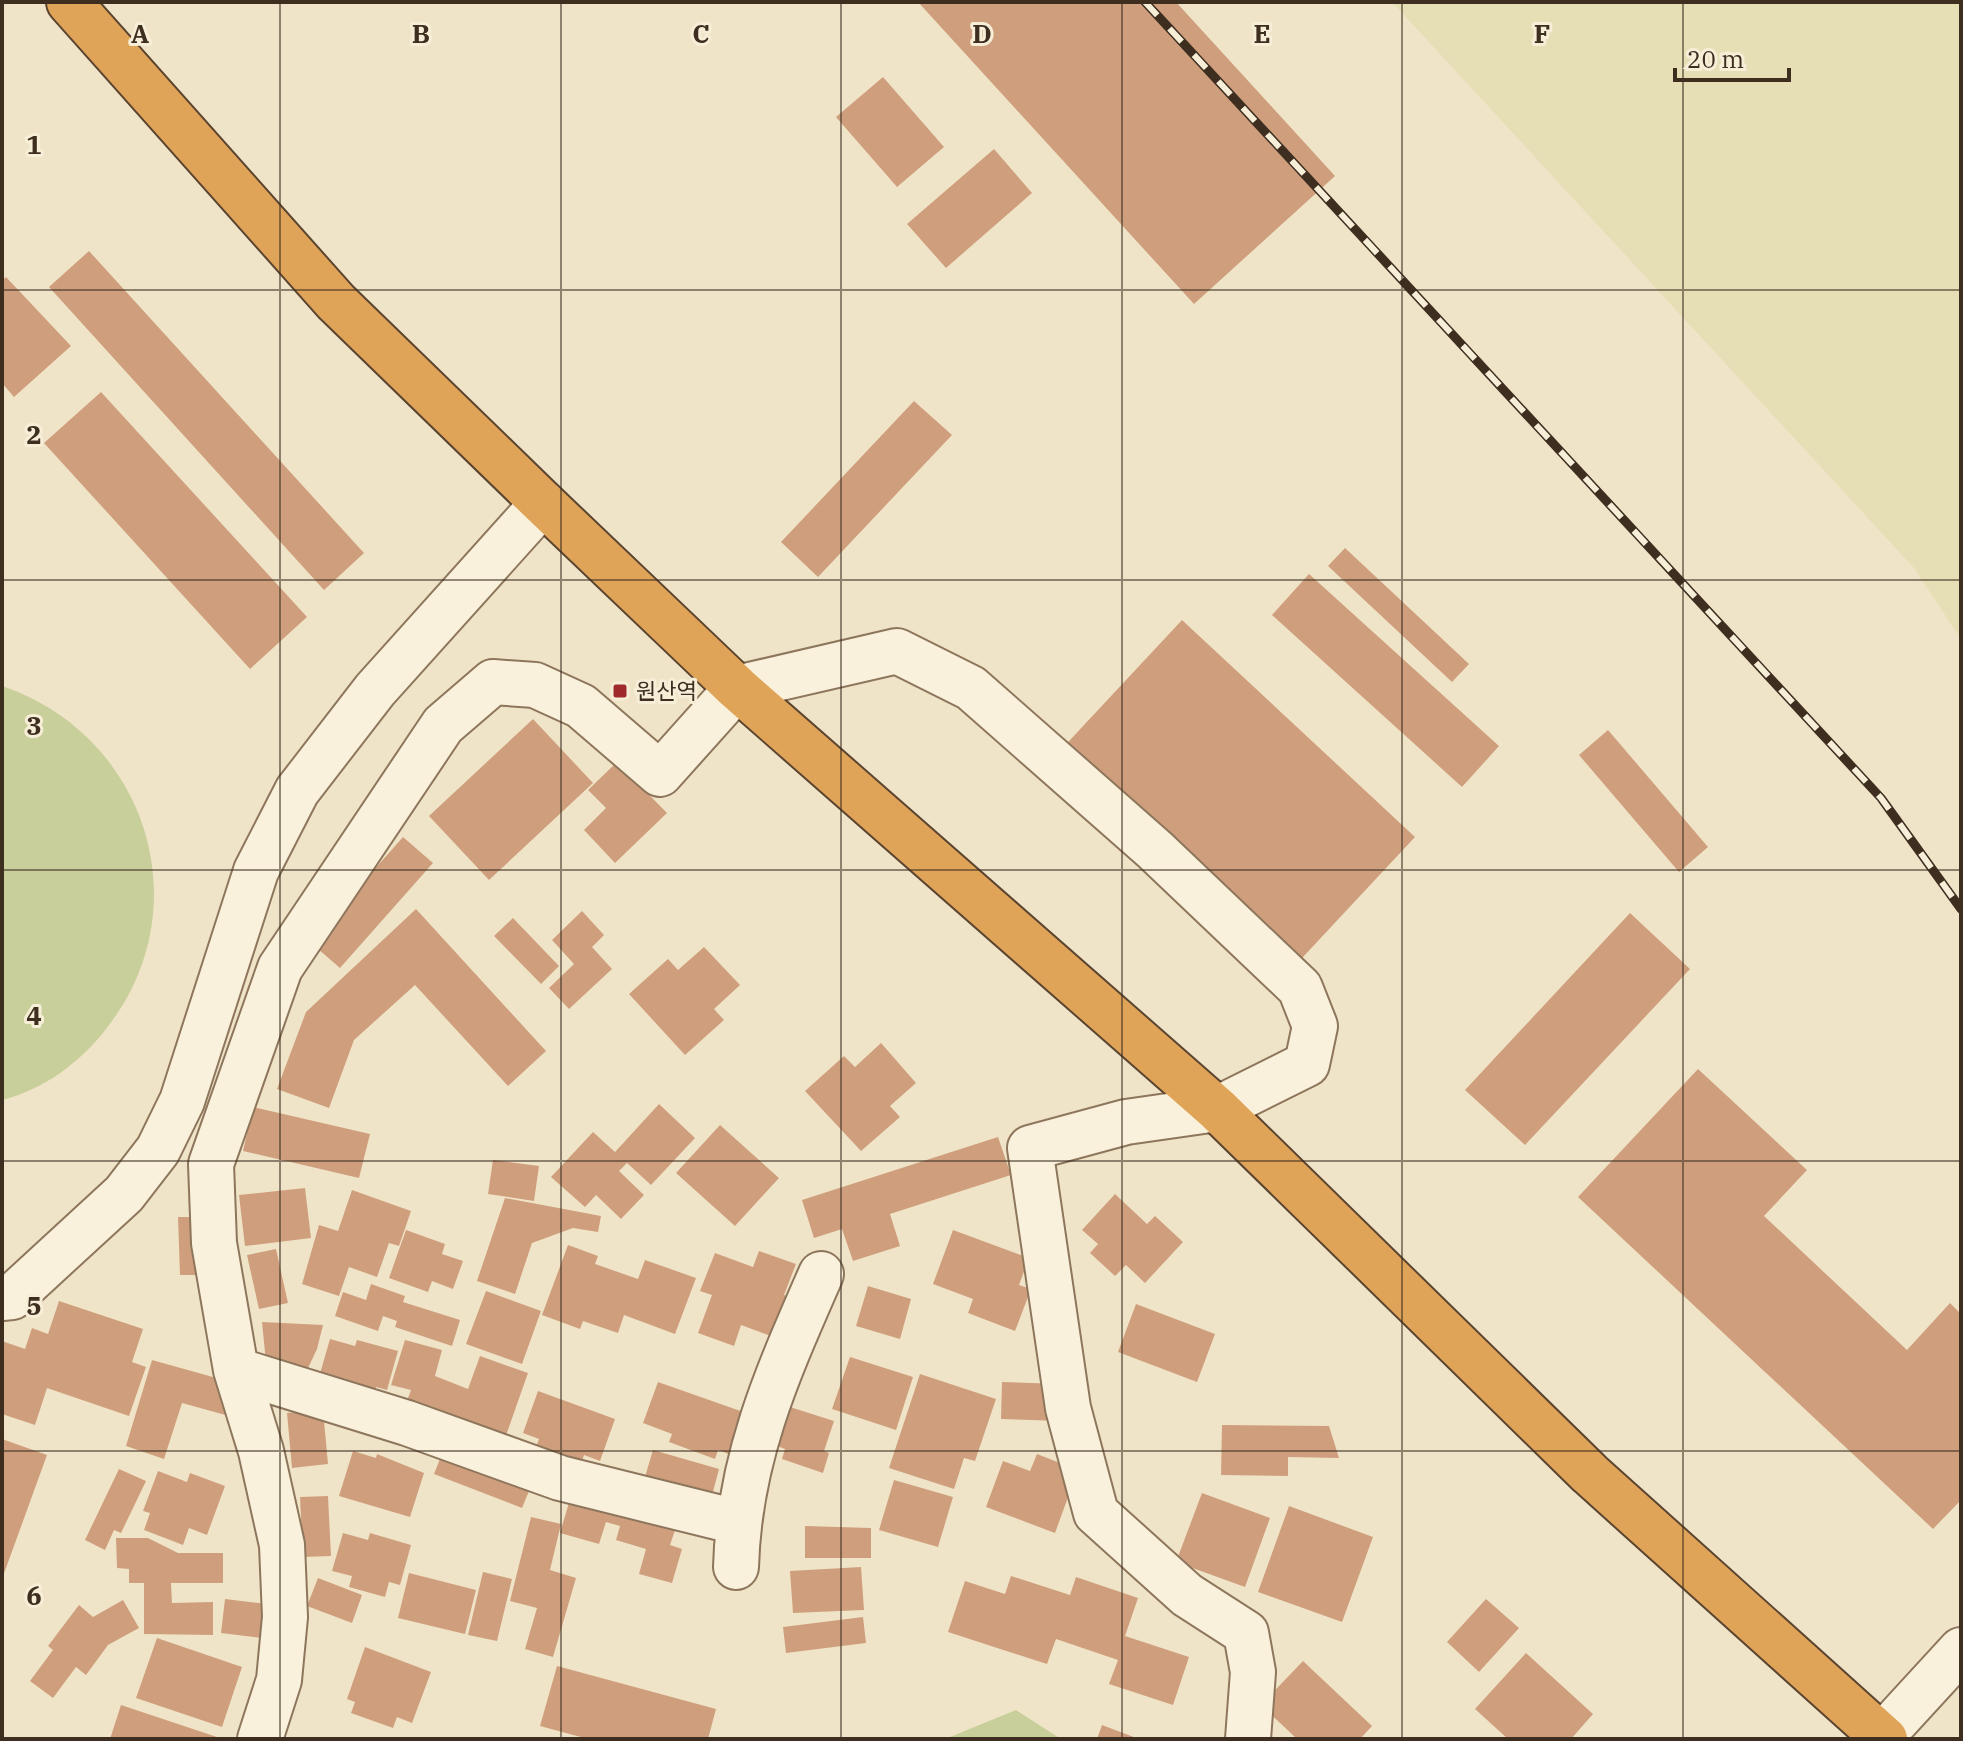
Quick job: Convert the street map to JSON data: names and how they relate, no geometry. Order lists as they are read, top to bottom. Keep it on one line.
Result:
{"places":{"transit":["원산역"]},"scale_bar":"20 m","grid":{"columns":["A","B","C","D","E","F"],"rows":["1","2","3","4","5","6"]}}
